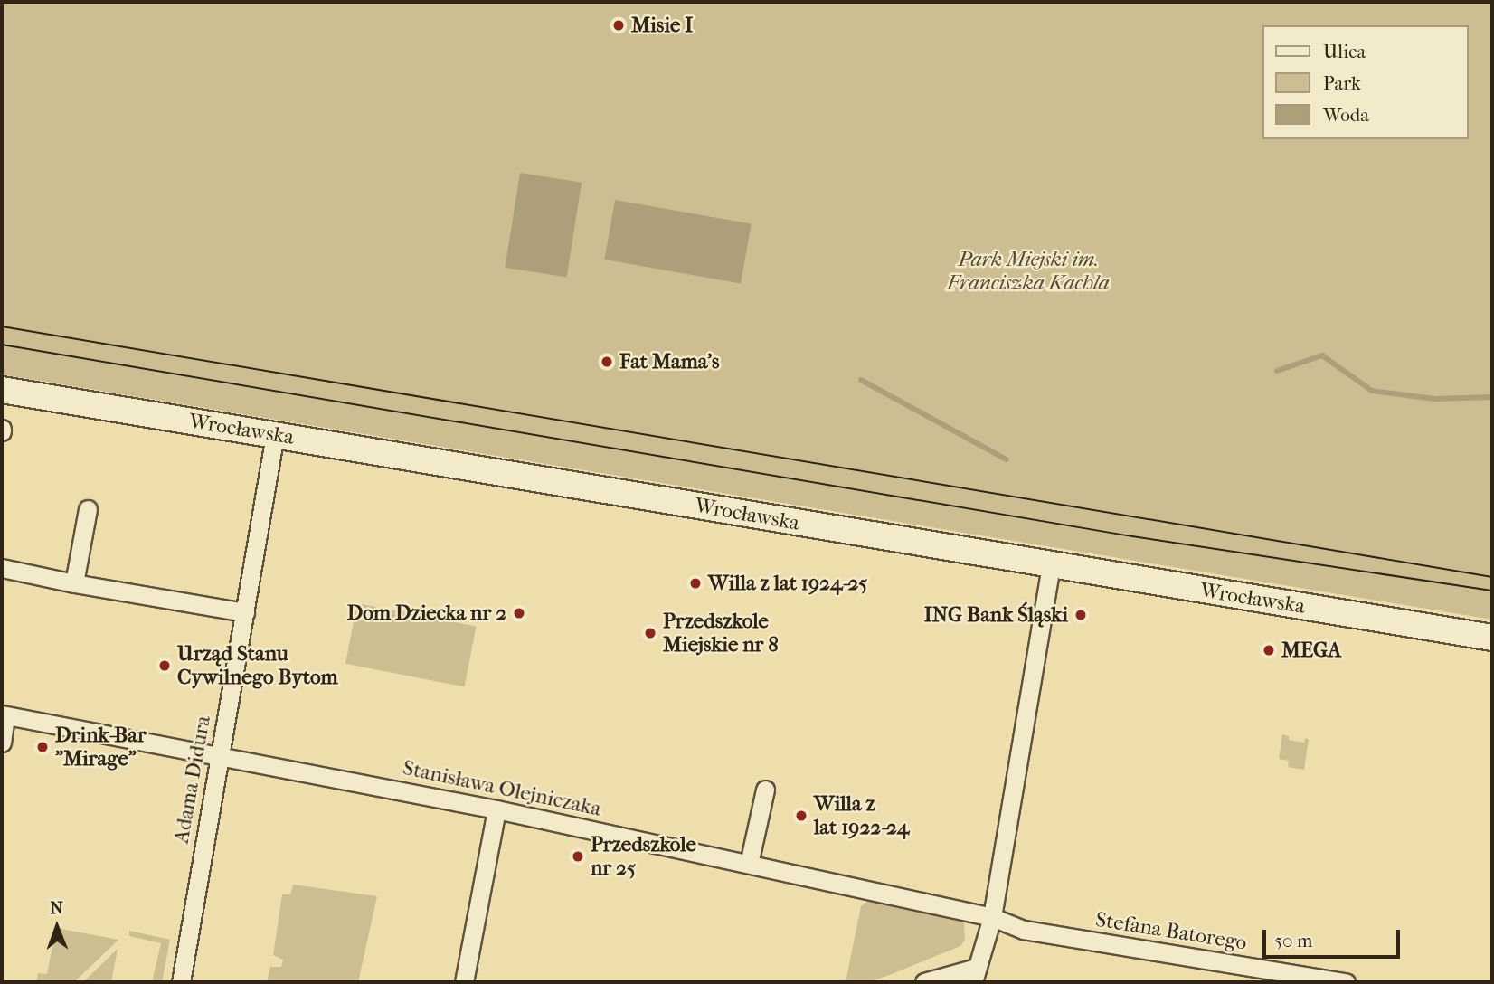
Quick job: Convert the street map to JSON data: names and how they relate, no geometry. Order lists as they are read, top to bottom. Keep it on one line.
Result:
{"streets":{"main road":["Wrocławska"],"street":["Adama Didura","Stanisława Olejniczaka","Stefana Batorego"]},"crossings":[["Wrocławska","Adama Didura"],["Adama Didura","Stanisława Olejniczaka"],["Stanisława Olejniczaka","Stefana Batorego"]],"parks":["Park Miejski im. Franciszka Kachla"],"places":["Misie I","Fat Mama's","Willa z lat 1924-25","Dom Dziecka nr 2","ING Bank Śląski","Przedszkole Miejskie nr 8","MEGA","Urząd Stanu Cywilnego Bytom","Drink-Bar \"Mirage\"","Willa z lat 1922-24","Przedszkole nr 25"],"legend":["Ulica","Park","Woda"],"scale_bar":"50 m","north":"top"}
